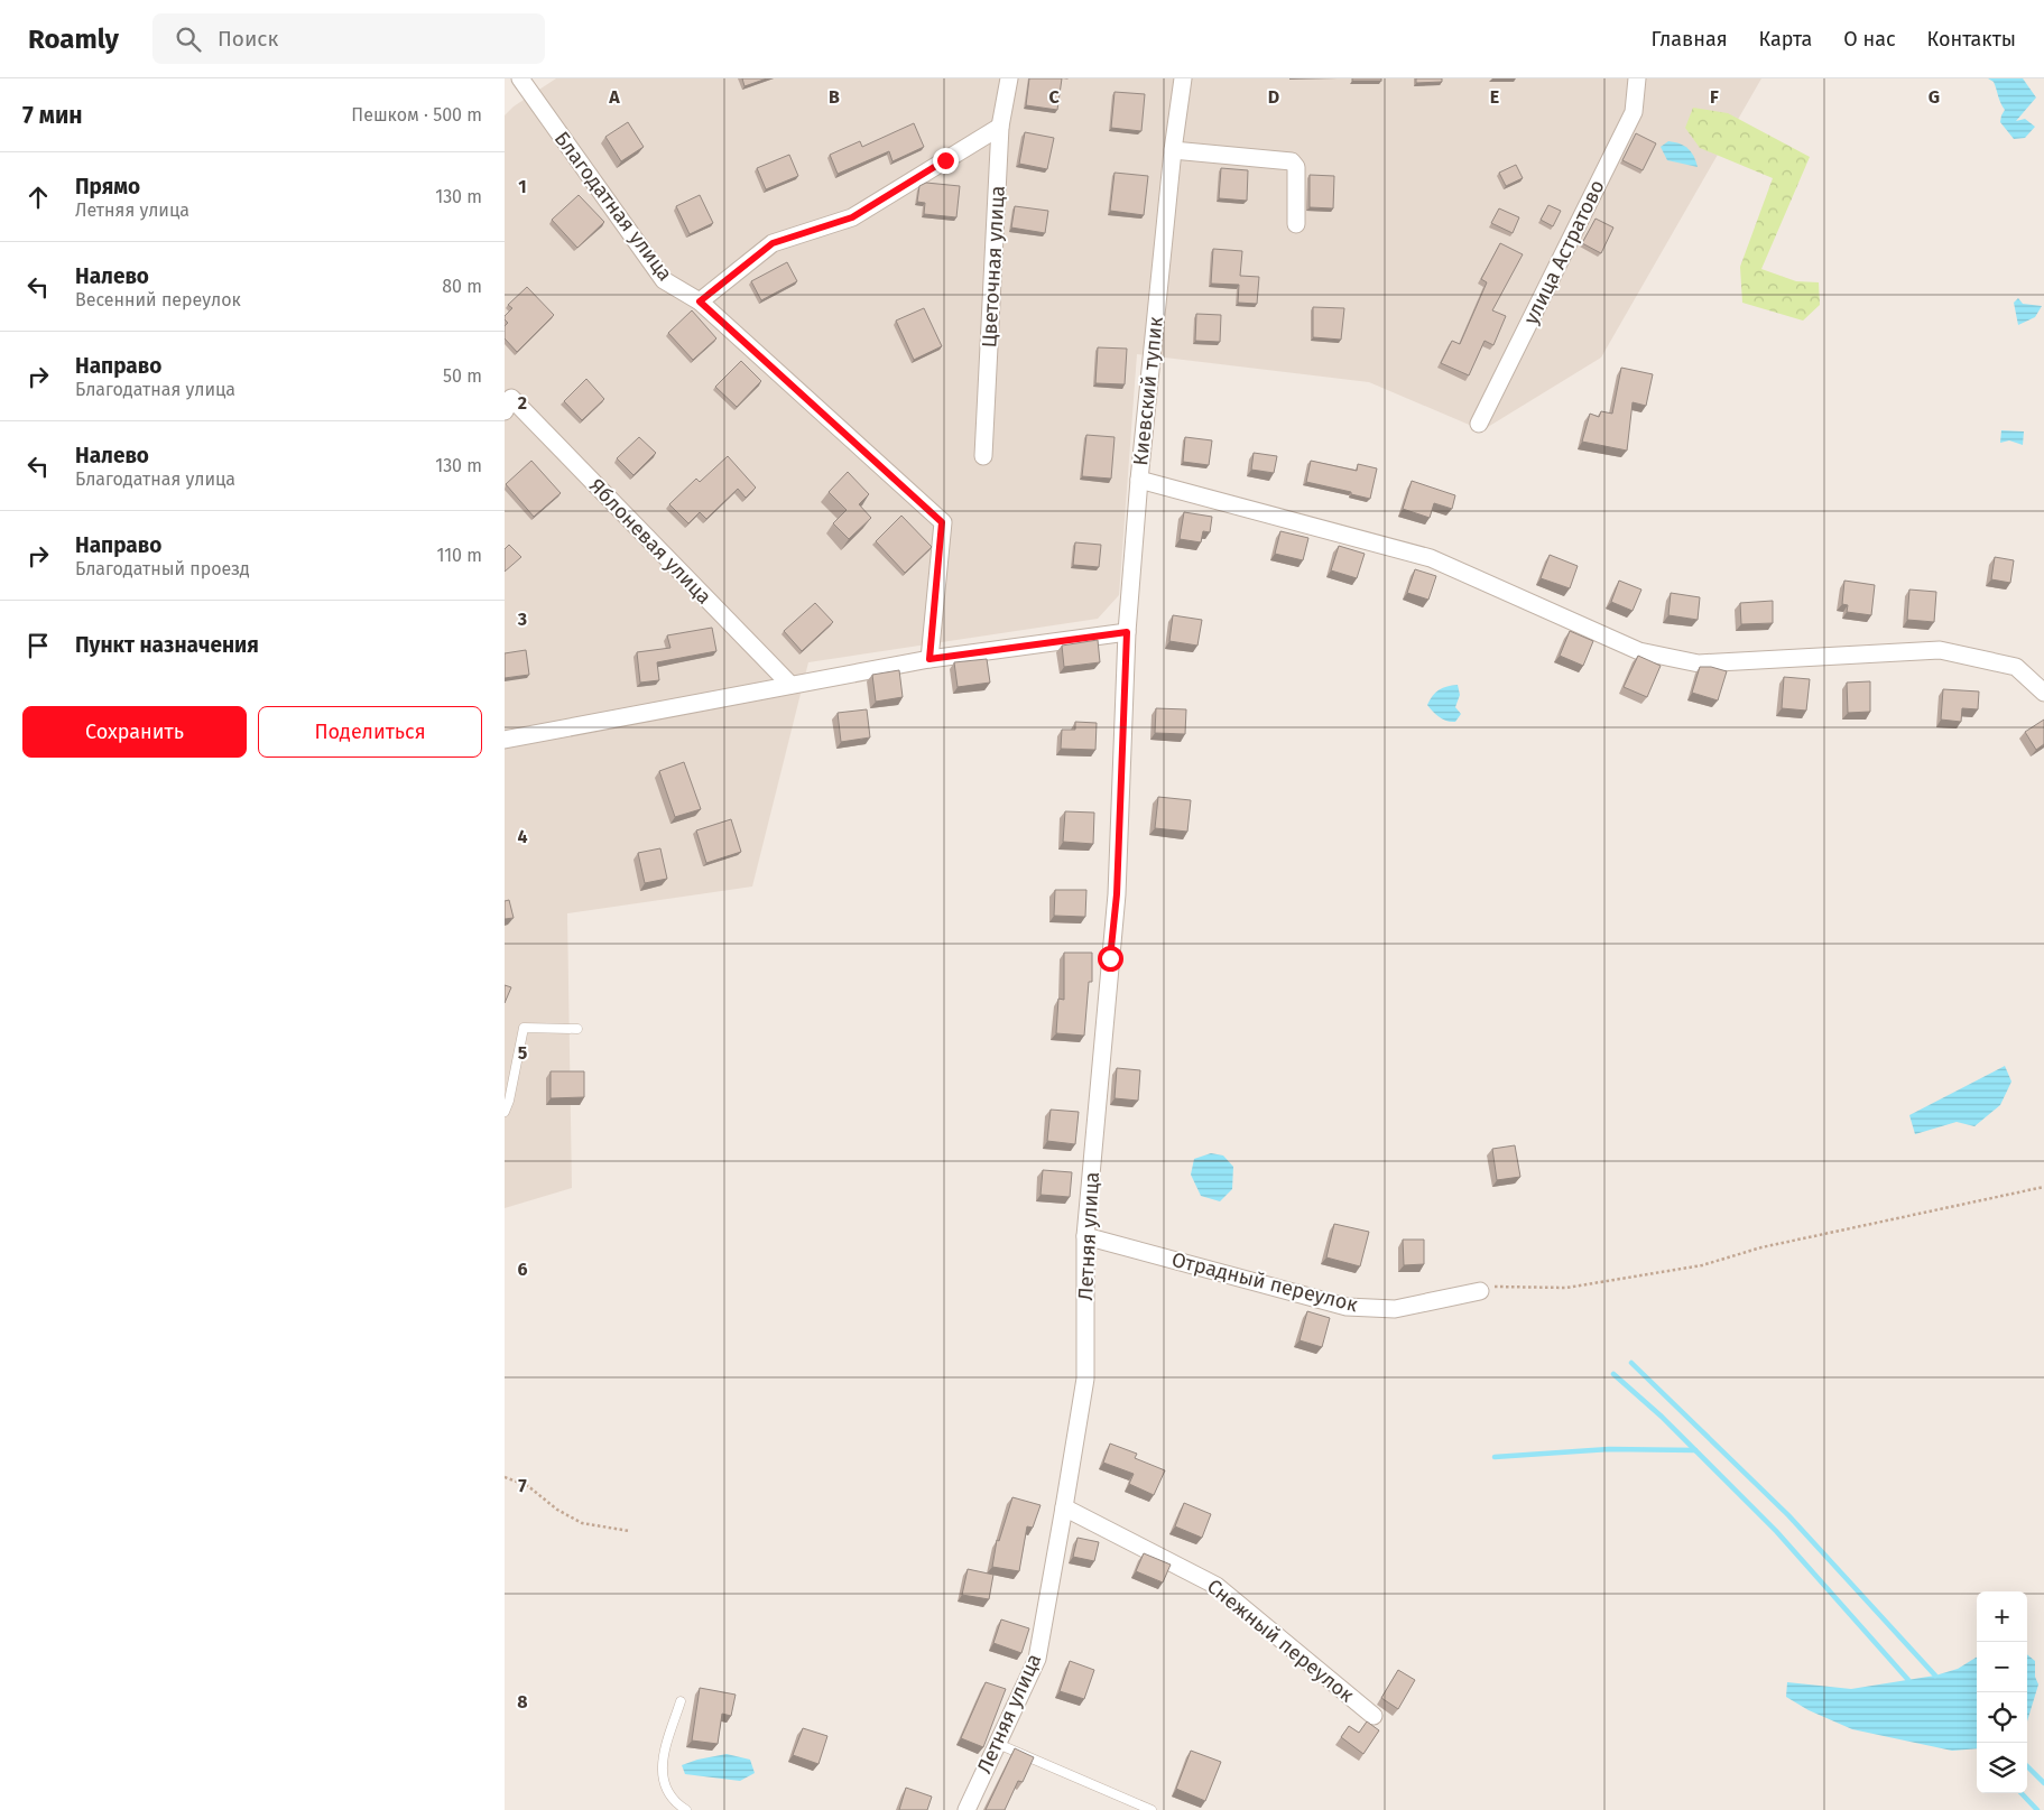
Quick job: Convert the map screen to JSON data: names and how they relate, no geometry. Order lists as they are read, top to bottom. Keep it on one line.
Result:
{"streets":{"street":["Благодатная улица","улица Астратово","Цветочная улица","Киевский тупик","Яблоневая улица","Летняя улица","Отрадный переулок","Снежный переулок"]},"crossings":[["Киевский тупик","Летняя улица"],["Летняя улица","Отрадный переулок"],["Летняя улица","Снежный переулок"]],"page":{"header":"Roamly","search":"Поиск","nav":["Главная","Карта","О нас","Контакты"],"heading":["7 мин","Пешком · 500 m"],"list":[["Прямо","Летняя улица","130 m"],["Налево","Весенний переулок","80 m"],["Направо","Благодатная улица","50 m"],["Налево","Благодатная улица","130 m"],["Направо","Благодатный проезд","110 m"],"Пункт назначения"],"buttons":["Сохранить","Поделиться"],"map_buttons":["+","−"]},"grid":{"columns":["A","B","C","D","E","F","G"],"rows":["1","2","3","4","5","6","7","8"]}}
